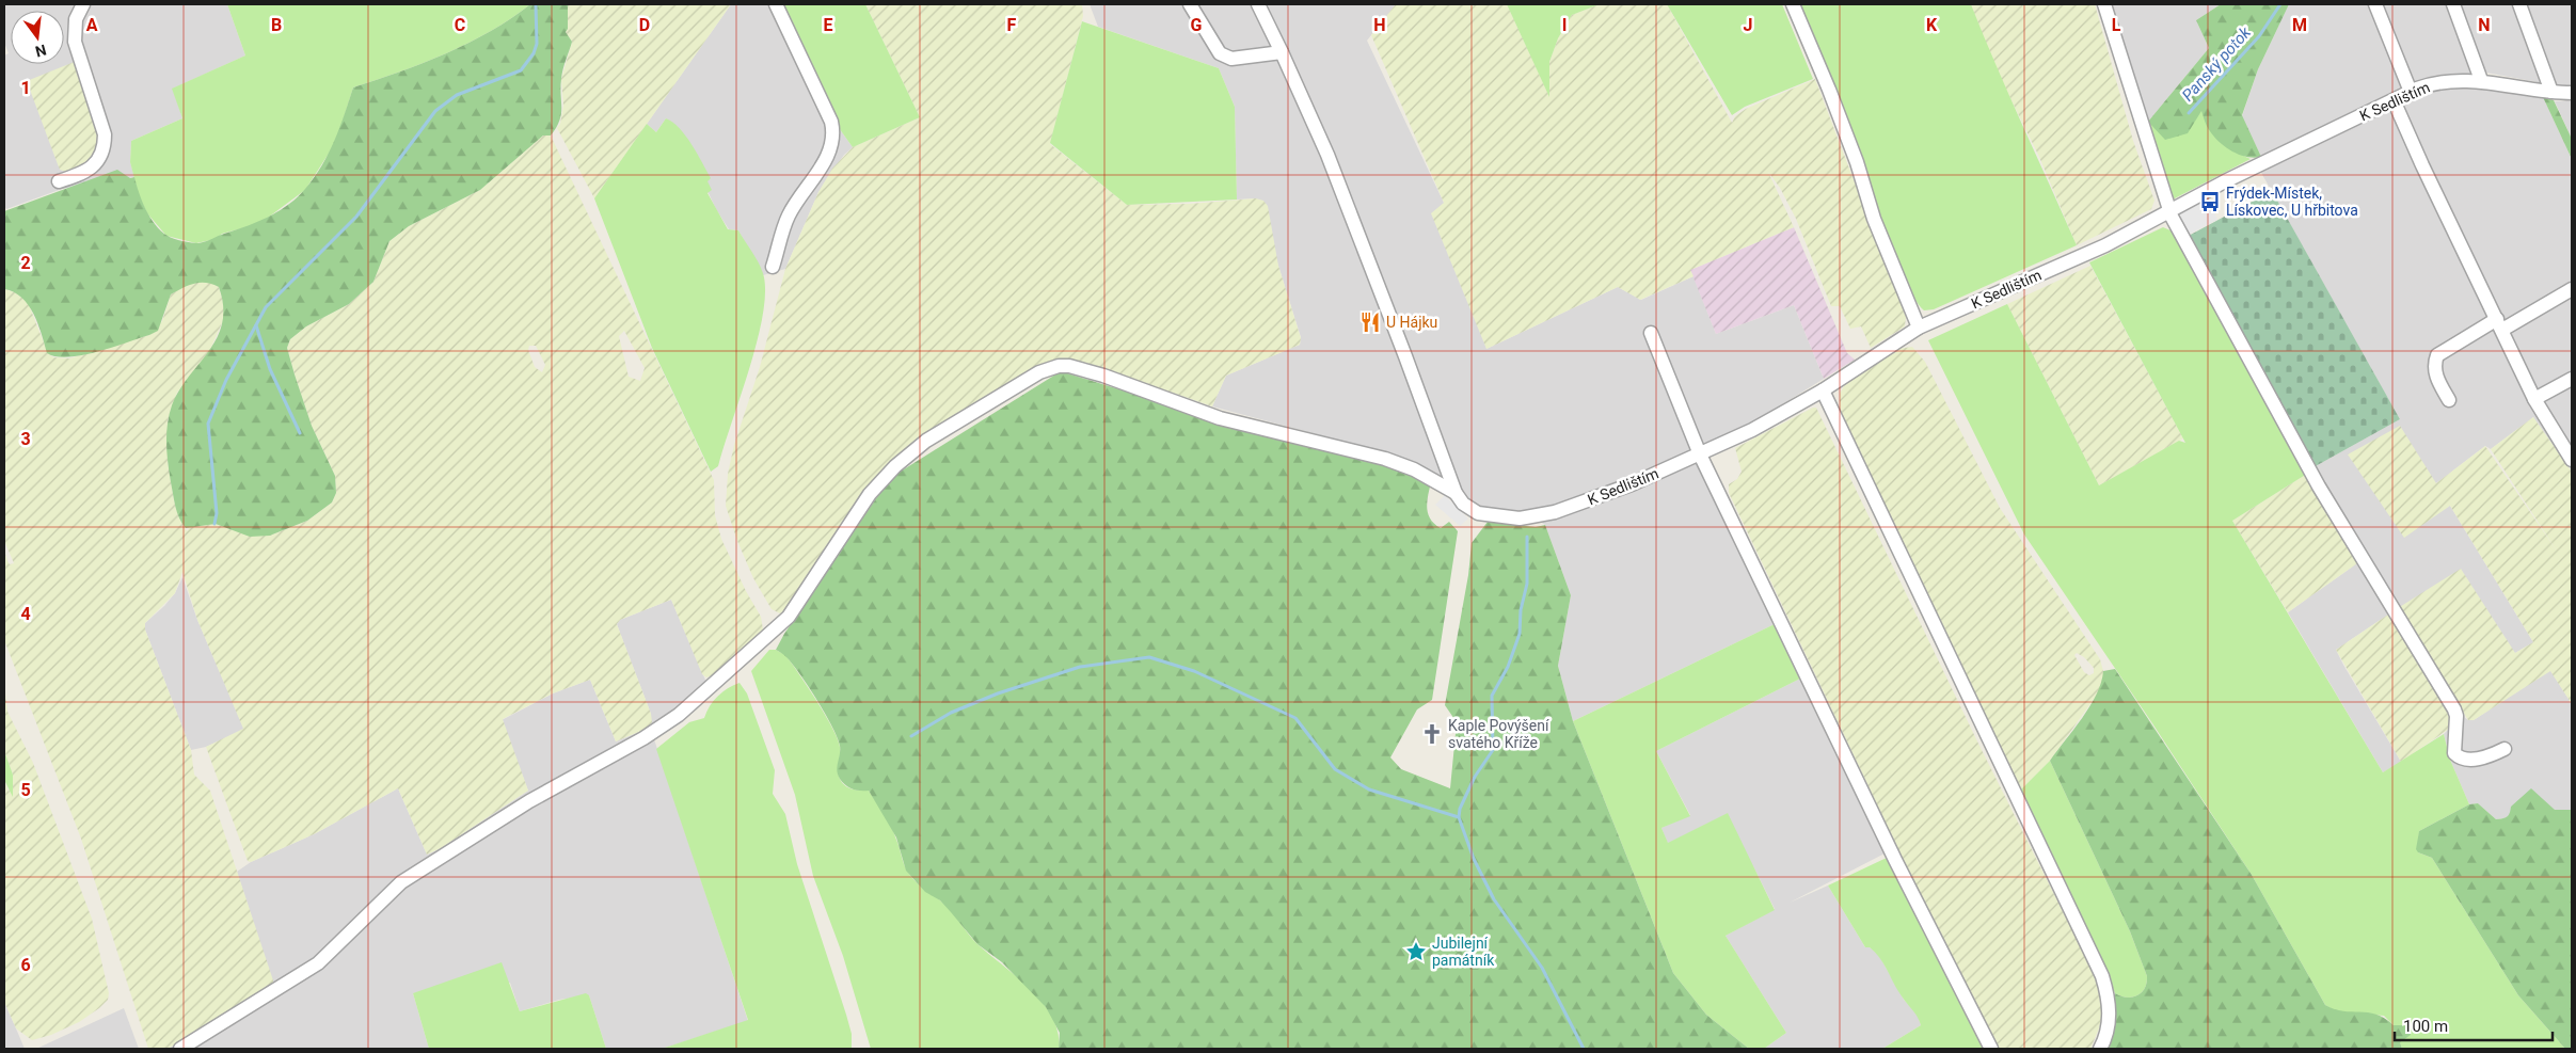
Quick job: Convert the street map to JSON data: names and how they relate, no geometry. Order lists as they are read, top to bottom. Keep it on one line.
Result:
{"streets":{"street":["K Sedlištím"]},"water":["Panský potok"],"places":{"bus stop":["Frýdek-Místek, Lískovec, U hřbitova"],"restaurant":["U Hájku"],"church":["Kaple Povýšení svatého Kříže"],"place":["Jubilejní památník"]},"scale_bar":"100 m","north":"bottom","grid":{"columns":["A","B","C","D","E","F","G","H","I","J","K","L","M","N"],"rows":["1","2","3","4","5","6"]}}
